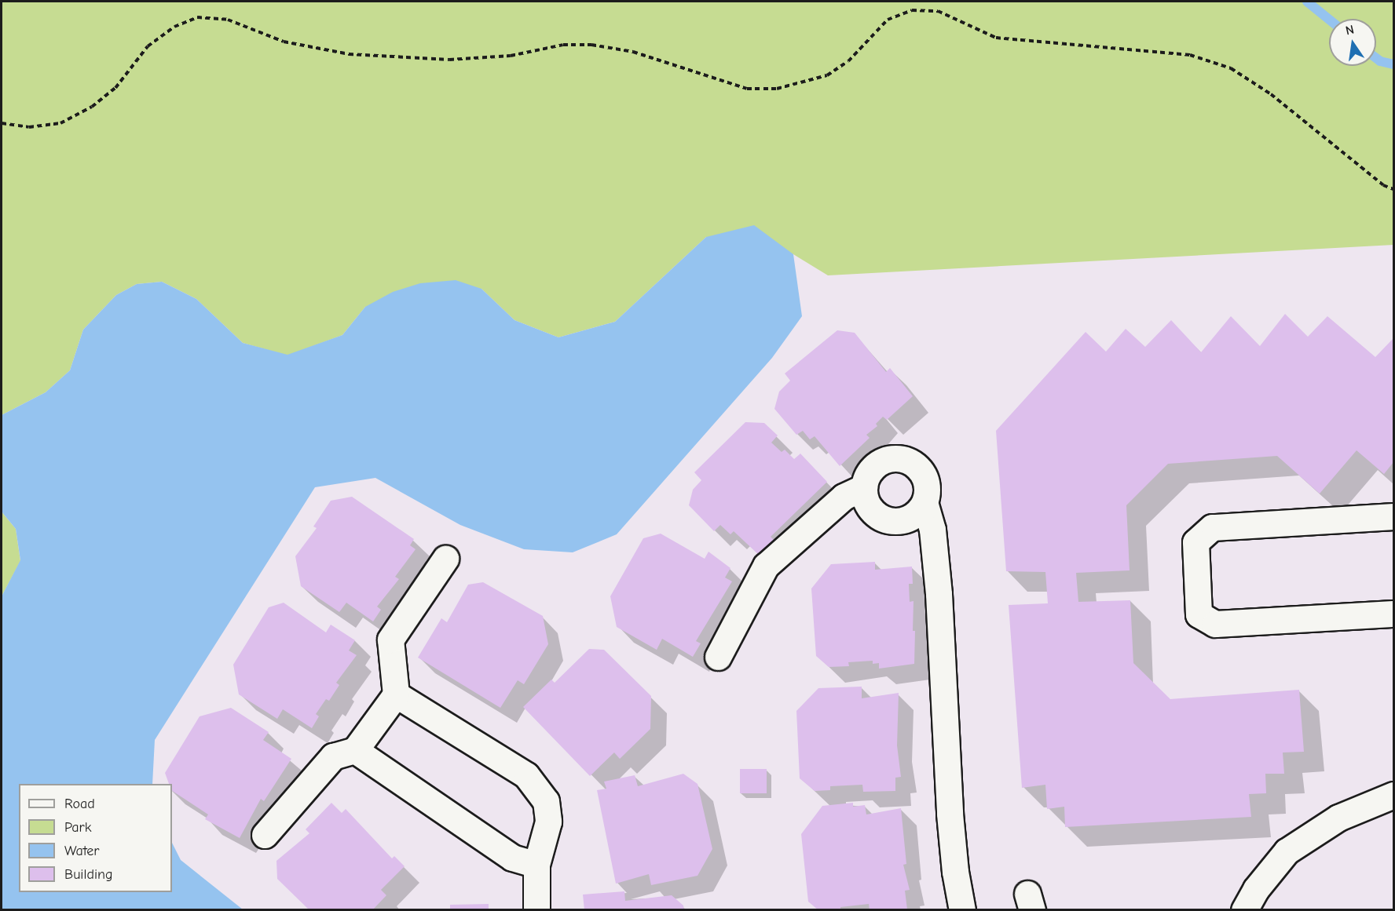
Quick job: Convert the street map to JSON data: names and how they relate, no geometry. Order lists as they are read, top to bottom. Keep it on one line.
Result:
{"legend":["Road","Park","Water","Building"],"north":"top"}
